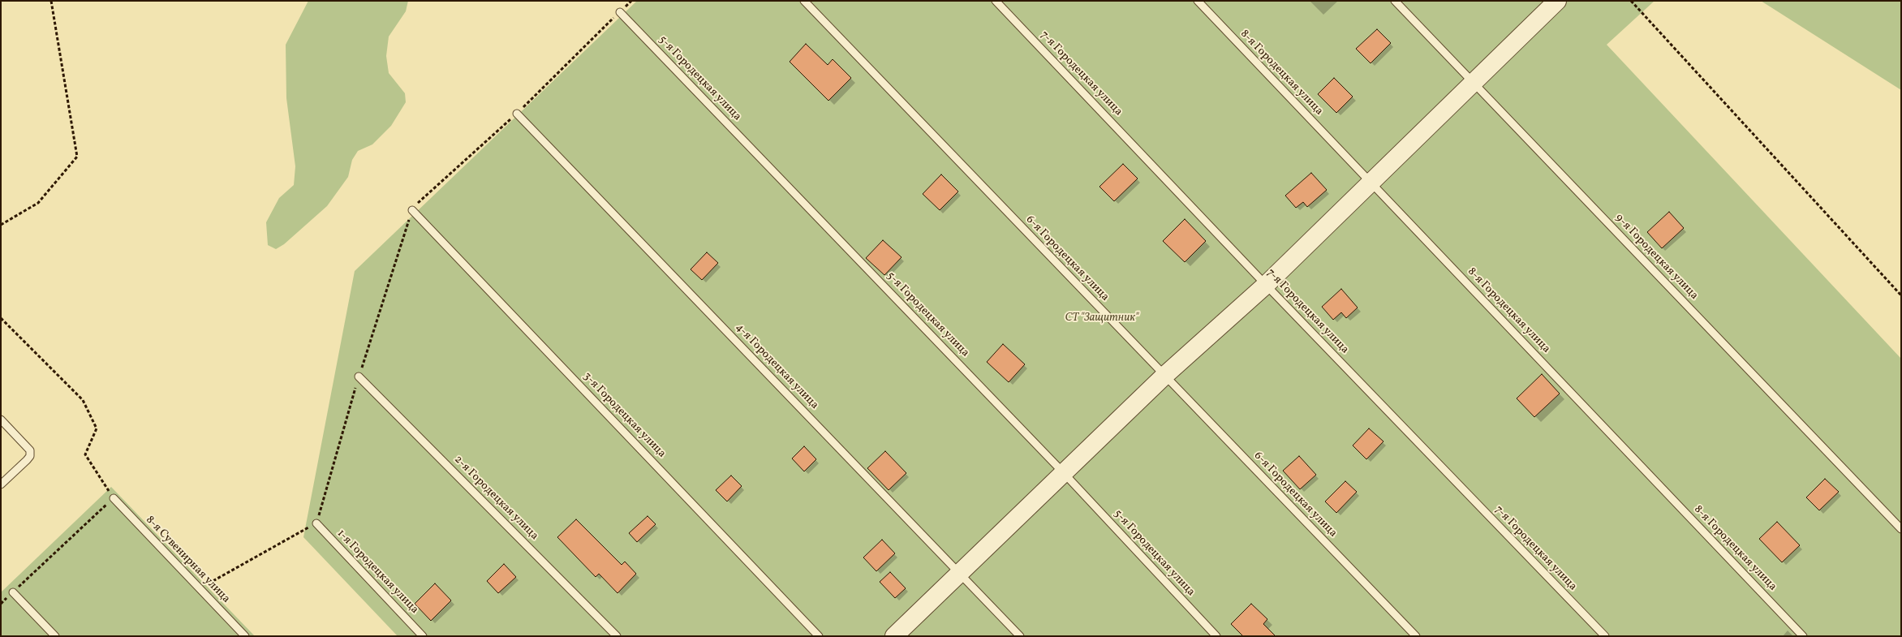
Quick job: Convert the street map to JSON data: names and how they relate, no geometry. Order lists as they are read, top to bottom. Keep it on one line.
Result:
{"streets":{"lane":["8-я Городецкая улица","7-я Городецкая улица","5-я Городецкая улица","9-я Городецкая улица","6-я Городецкая улица","4-я Городецкая улица","3-я Городецкая улица","2-я Городецкая улица","8-я Сувенирная улица","1-я Городецкая улица"]},"parks":["СТ \"Защитник\""]}
